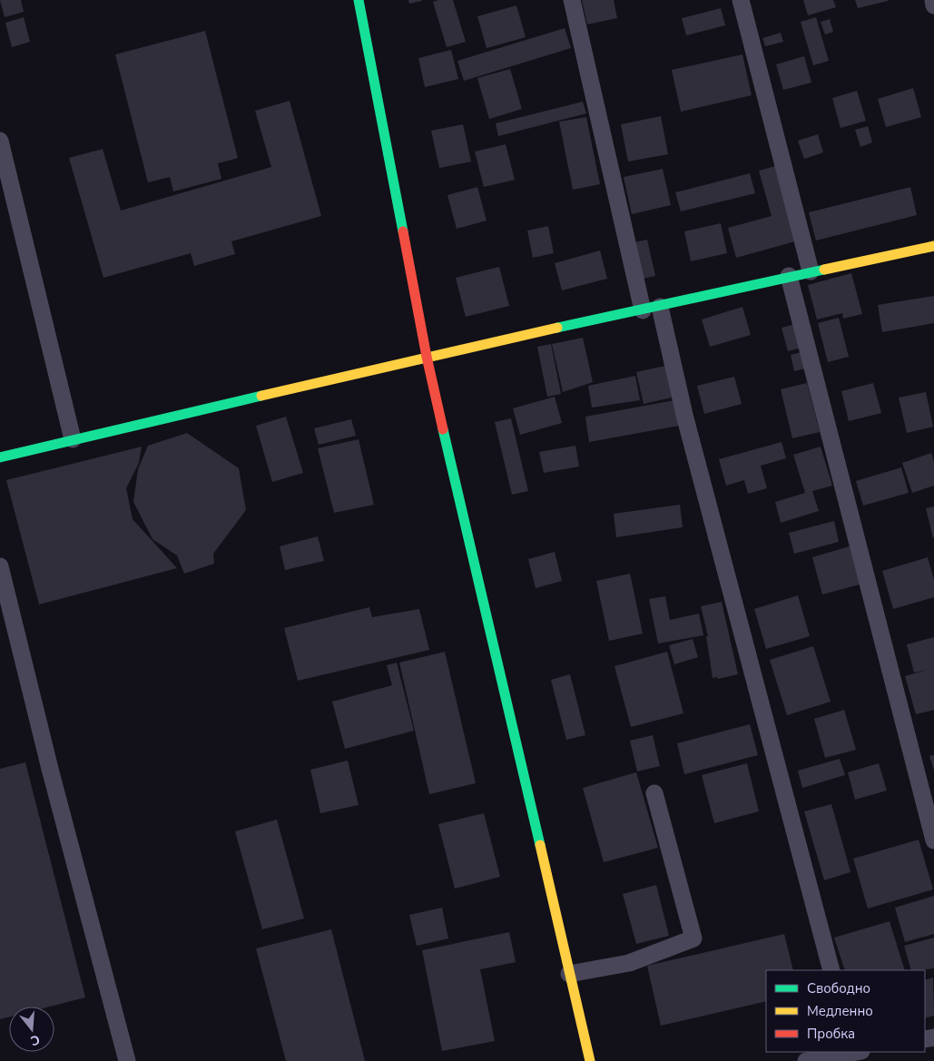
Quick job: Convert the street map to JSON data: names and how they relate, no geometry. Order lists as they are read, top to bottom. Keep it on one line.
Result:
{"legend":["Свободно","Медленно","Пробка"],"north":"bottom"}
